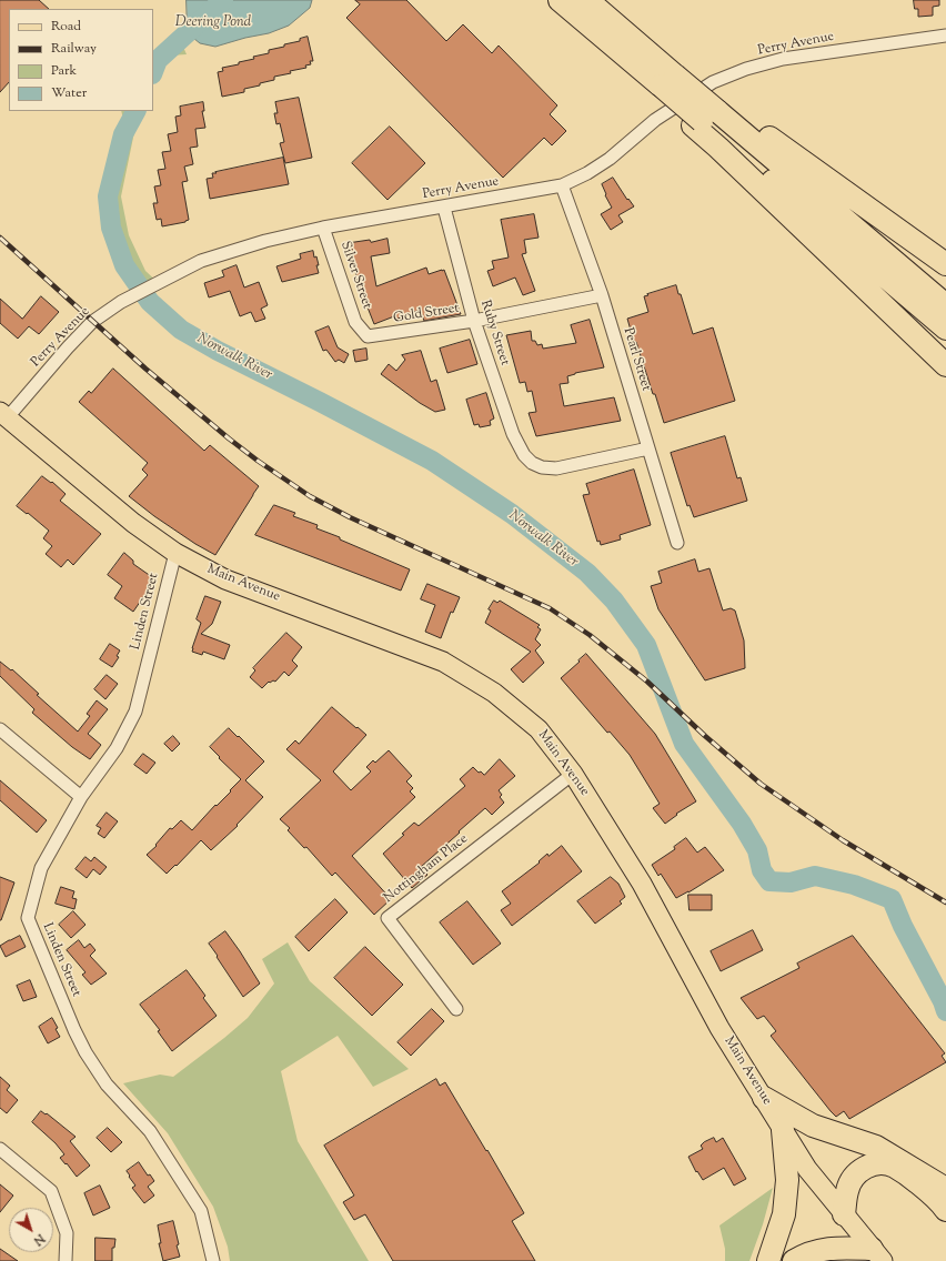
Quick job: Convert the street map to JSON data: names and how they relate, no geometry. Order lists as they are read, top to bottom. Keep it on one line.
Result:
{"streets":{"main road":["Main Avenue"],"street":["Perry Avenue","Silver Street","Gold Street","Ruby Street","Pearl Street","Linden Street","Nottingham Place"]},"crossings":[["Perry Avenue","Silver Street"],["Perry Avenue","Ruby Street"],["Perry Avenue","Pearl Street"],["Perry Avenue","Main Avenue"],["Silver Street","Gold Street"],["Gold Street","Ruby Street"],["Gold Street","Pearl Street"],["Ruby Street","Pearl Street"],["Main Avenue","Linden Street"],["Main Avenue","Nottingham Place"]],"water":["Deering Pond","Norwalk River"],"legend":["Road","Railway","Park","Water"],"north":"bottom right"}
